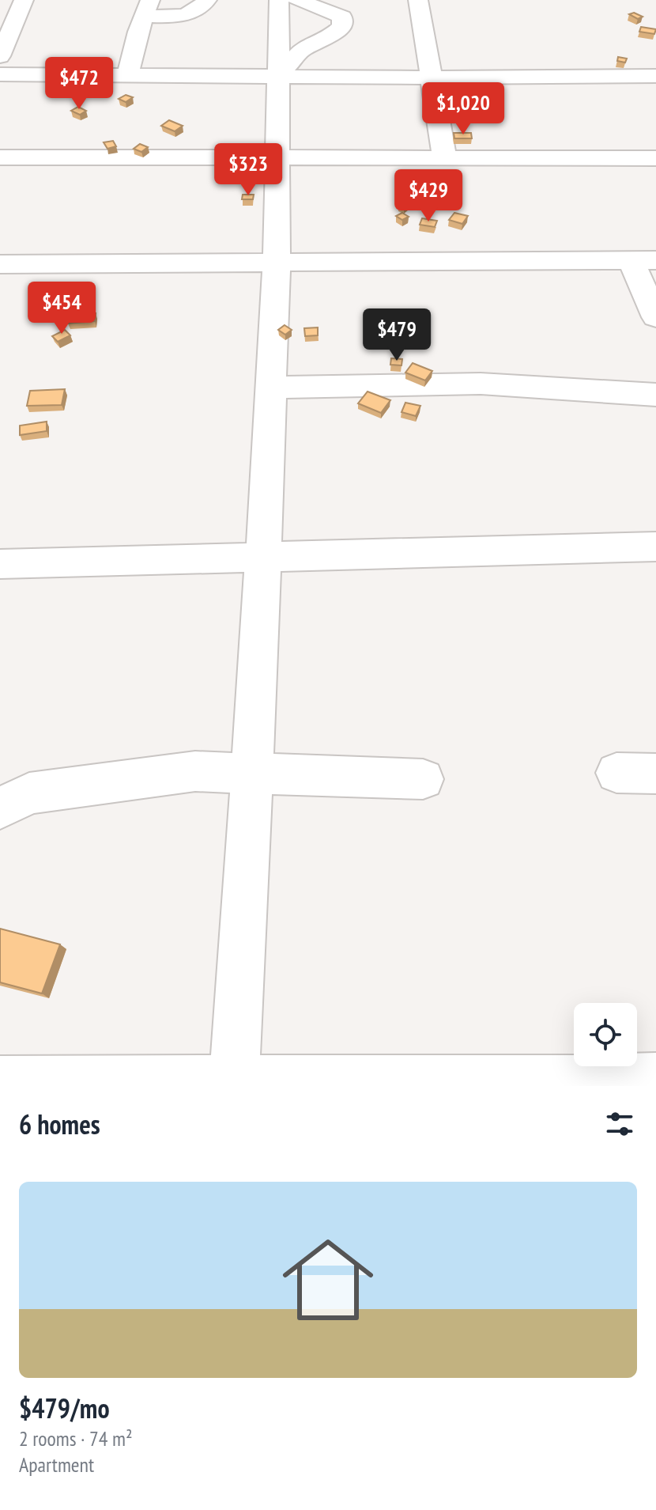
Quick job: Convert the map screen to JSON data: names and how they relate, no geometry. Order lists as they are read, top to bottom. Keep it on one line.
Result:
{"page":{"price":["$472","$1,020","$323","$429","$454","$479"],"heading":"6 homes","list":[{"name":"$479/mo","note":"2 rooms · 74 m² · Apartment"}]}}
